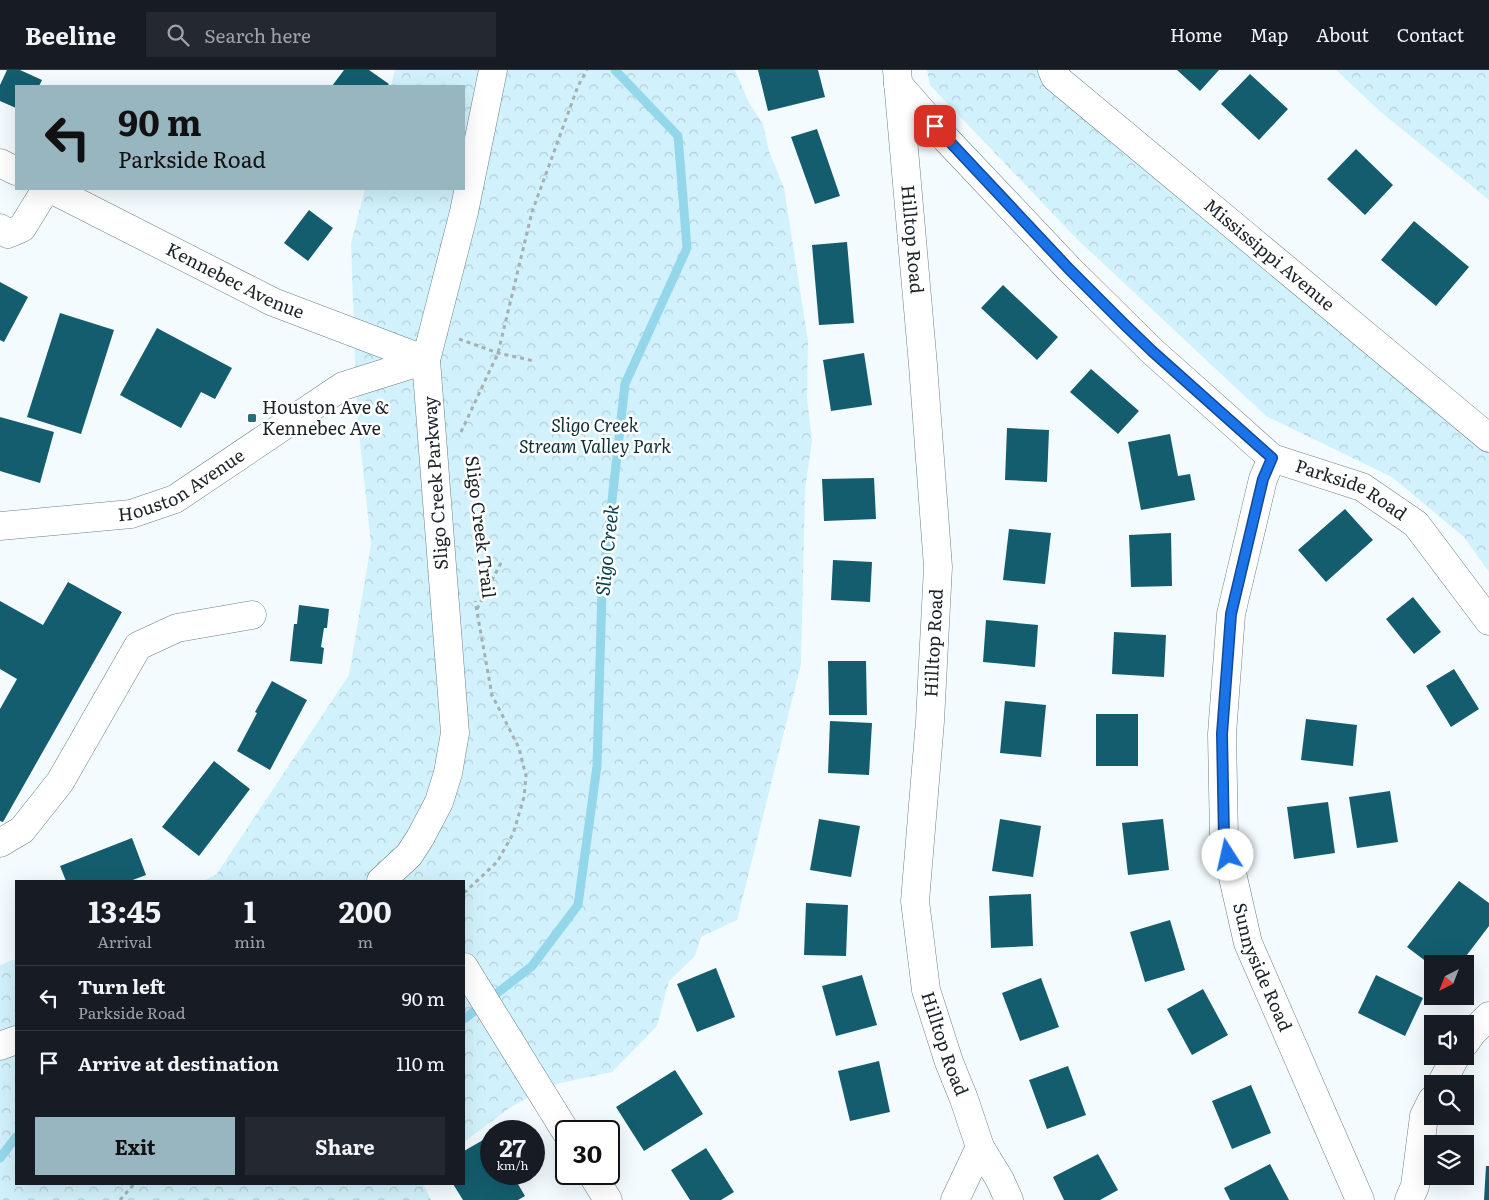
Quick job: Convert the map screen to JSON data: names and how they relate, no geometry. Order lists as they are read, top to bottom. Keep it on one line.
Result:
{"streets":{"street":["Hilltop Road","Mississippi Avenue","Kennebec Avenue","Houston Avenue","Sligo Creek Parkway","Parkside Road","Sunnyside Road"],"path":["Sligo Creek Trail"]},"crossings":[["Hilltop Road","Parkside Road"],["Kennebec Avenue","Houston Avenue"],["Kennebec Avenue","Sligo Creek Parkway"],["Houston Avenue","Sligo Creek Parkway"],["Parkside Road","Sunnyside Road"]],"water":["Sligo Creek"],"parks":["Sligo Creek Stream Valley Park"],"places":{"transit":["Houston Ave & Kennebec Ave"]},"north":"bottom left","page":{"header":"Beeline","search":"Search here","nav":["Home","Map","About","Contact"],"turn":["90 m","Parkside Road"],"eta":["13:45","Arrival","1","min","200","m"],"list":[{"name":"Turn left","note":"Parkside Road","value":"90 m"},{"name":"Arrive at destination","value":"110 m"}],"buttons":["Exit","Share"],"speed":"27 km/h","limit":"30"}}
